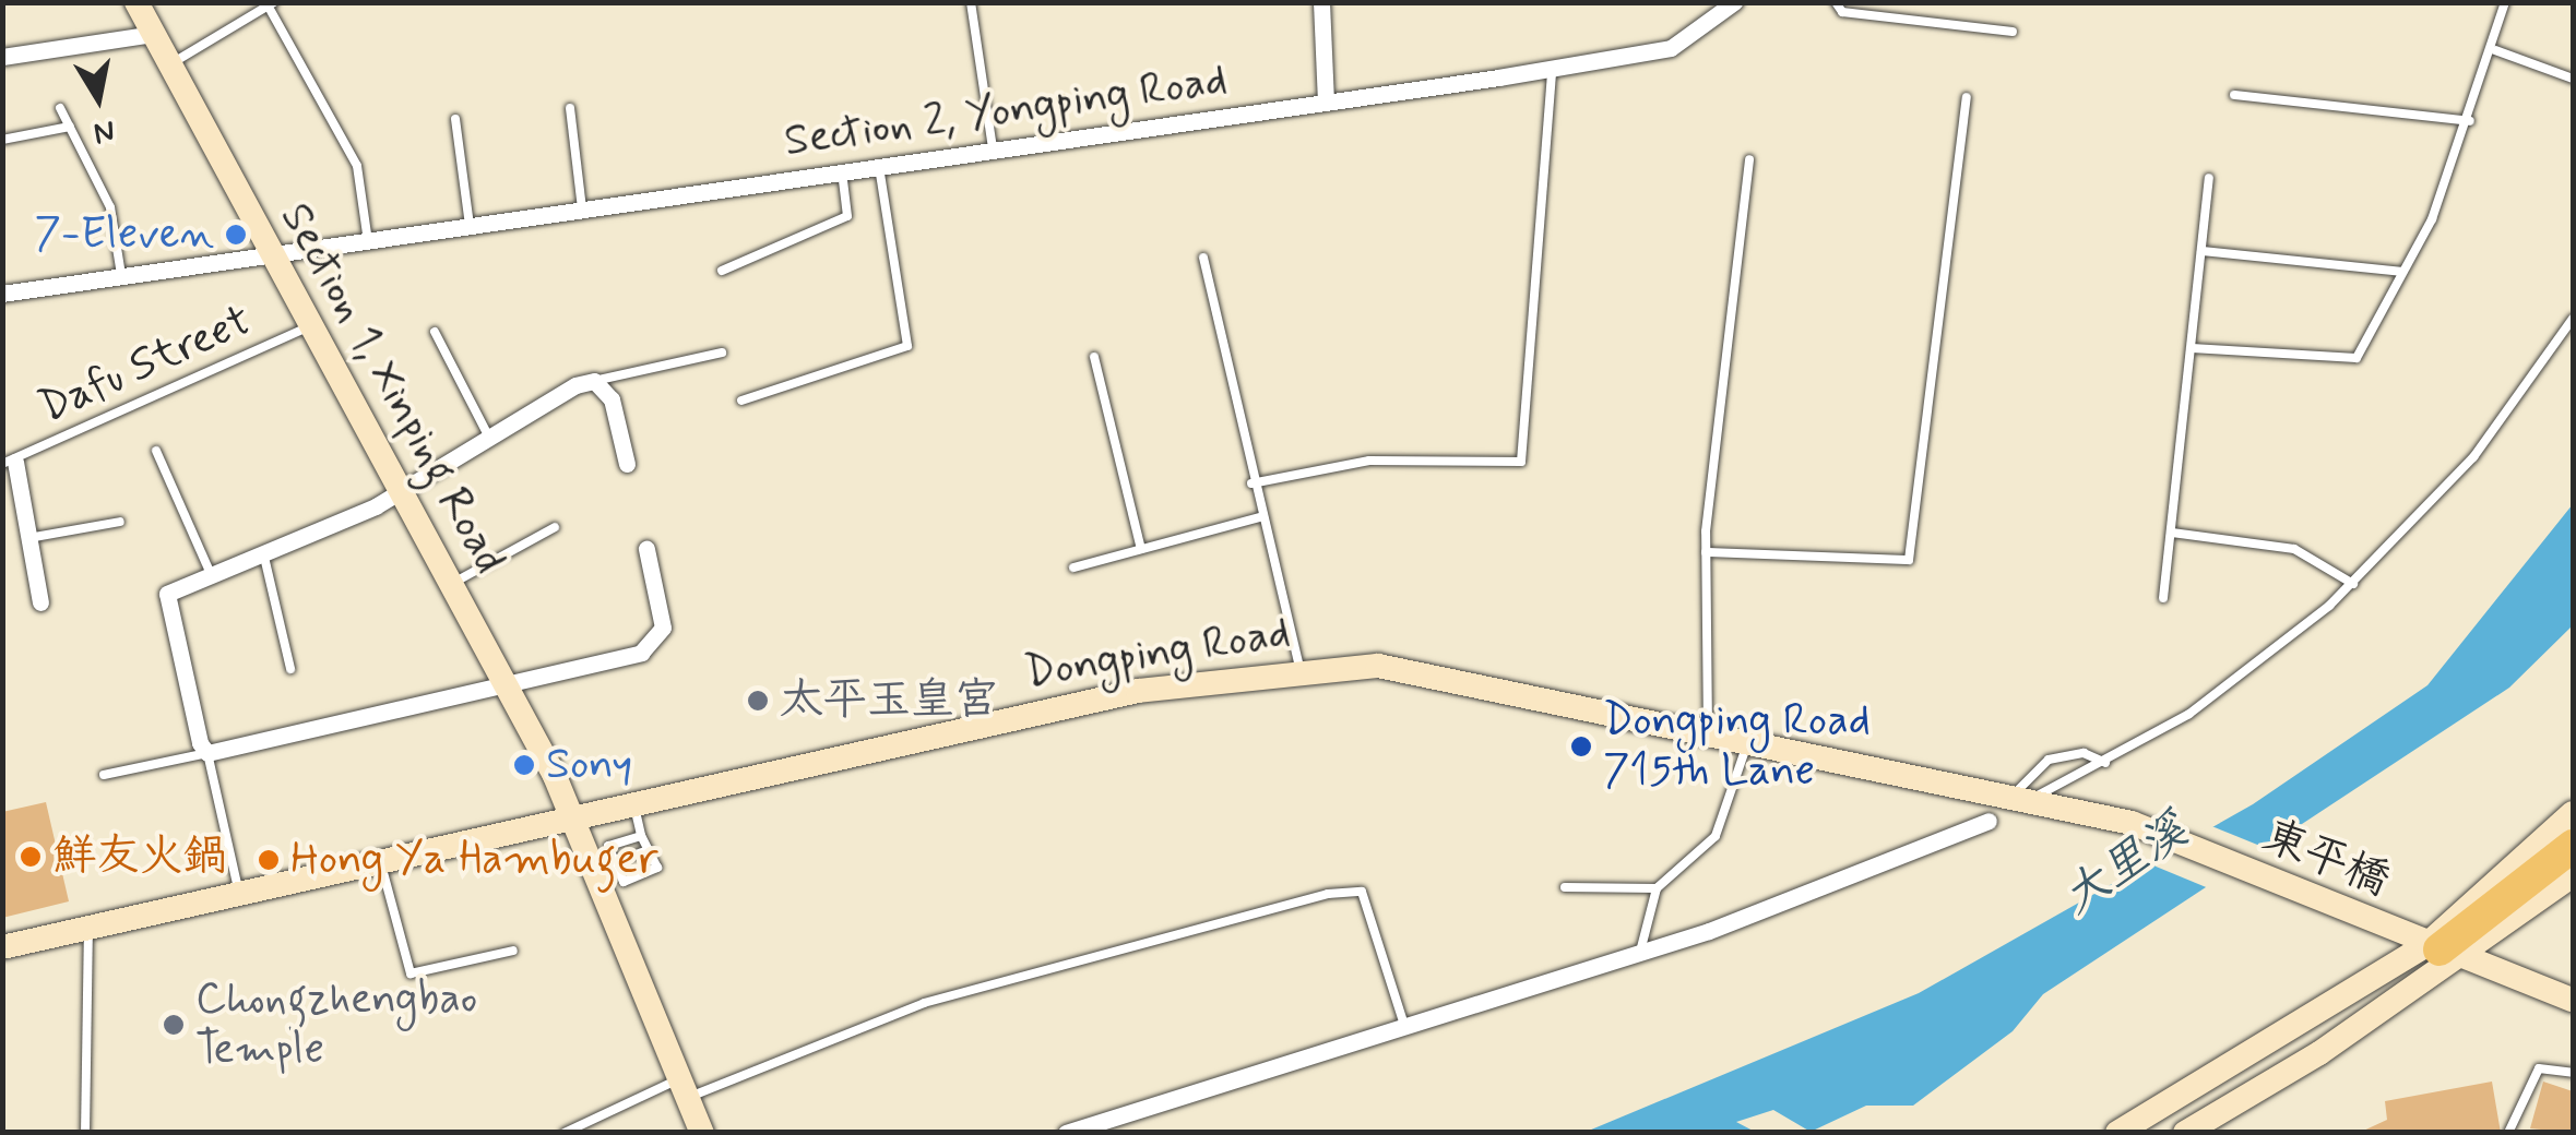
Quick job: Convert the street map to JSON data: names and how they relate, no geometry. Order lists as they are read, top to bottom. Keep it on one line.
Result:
{"streets":{"street":["Section 2, Yongping Road","Section 1, Xinping Road","Dongping Road","東平橋"],"lane":["Dafu Street"]},"crossings":[["Section 2, Yongping Road","Section 1, Xinping Road"],["Dafu Street","Section 1, Xinping Road"],["Section 1, Xinping Road","Dongping Road"],["Dongping Road","東平橋"]],"water":["大里溪"],"places":["7-Eleven","太平玉皇宮","Dongping Road 715th Lane","Sony","鮮友火鍋","Hong Ya Hambuger","Chongzhengbao Temple"],"north":"bottom"}
